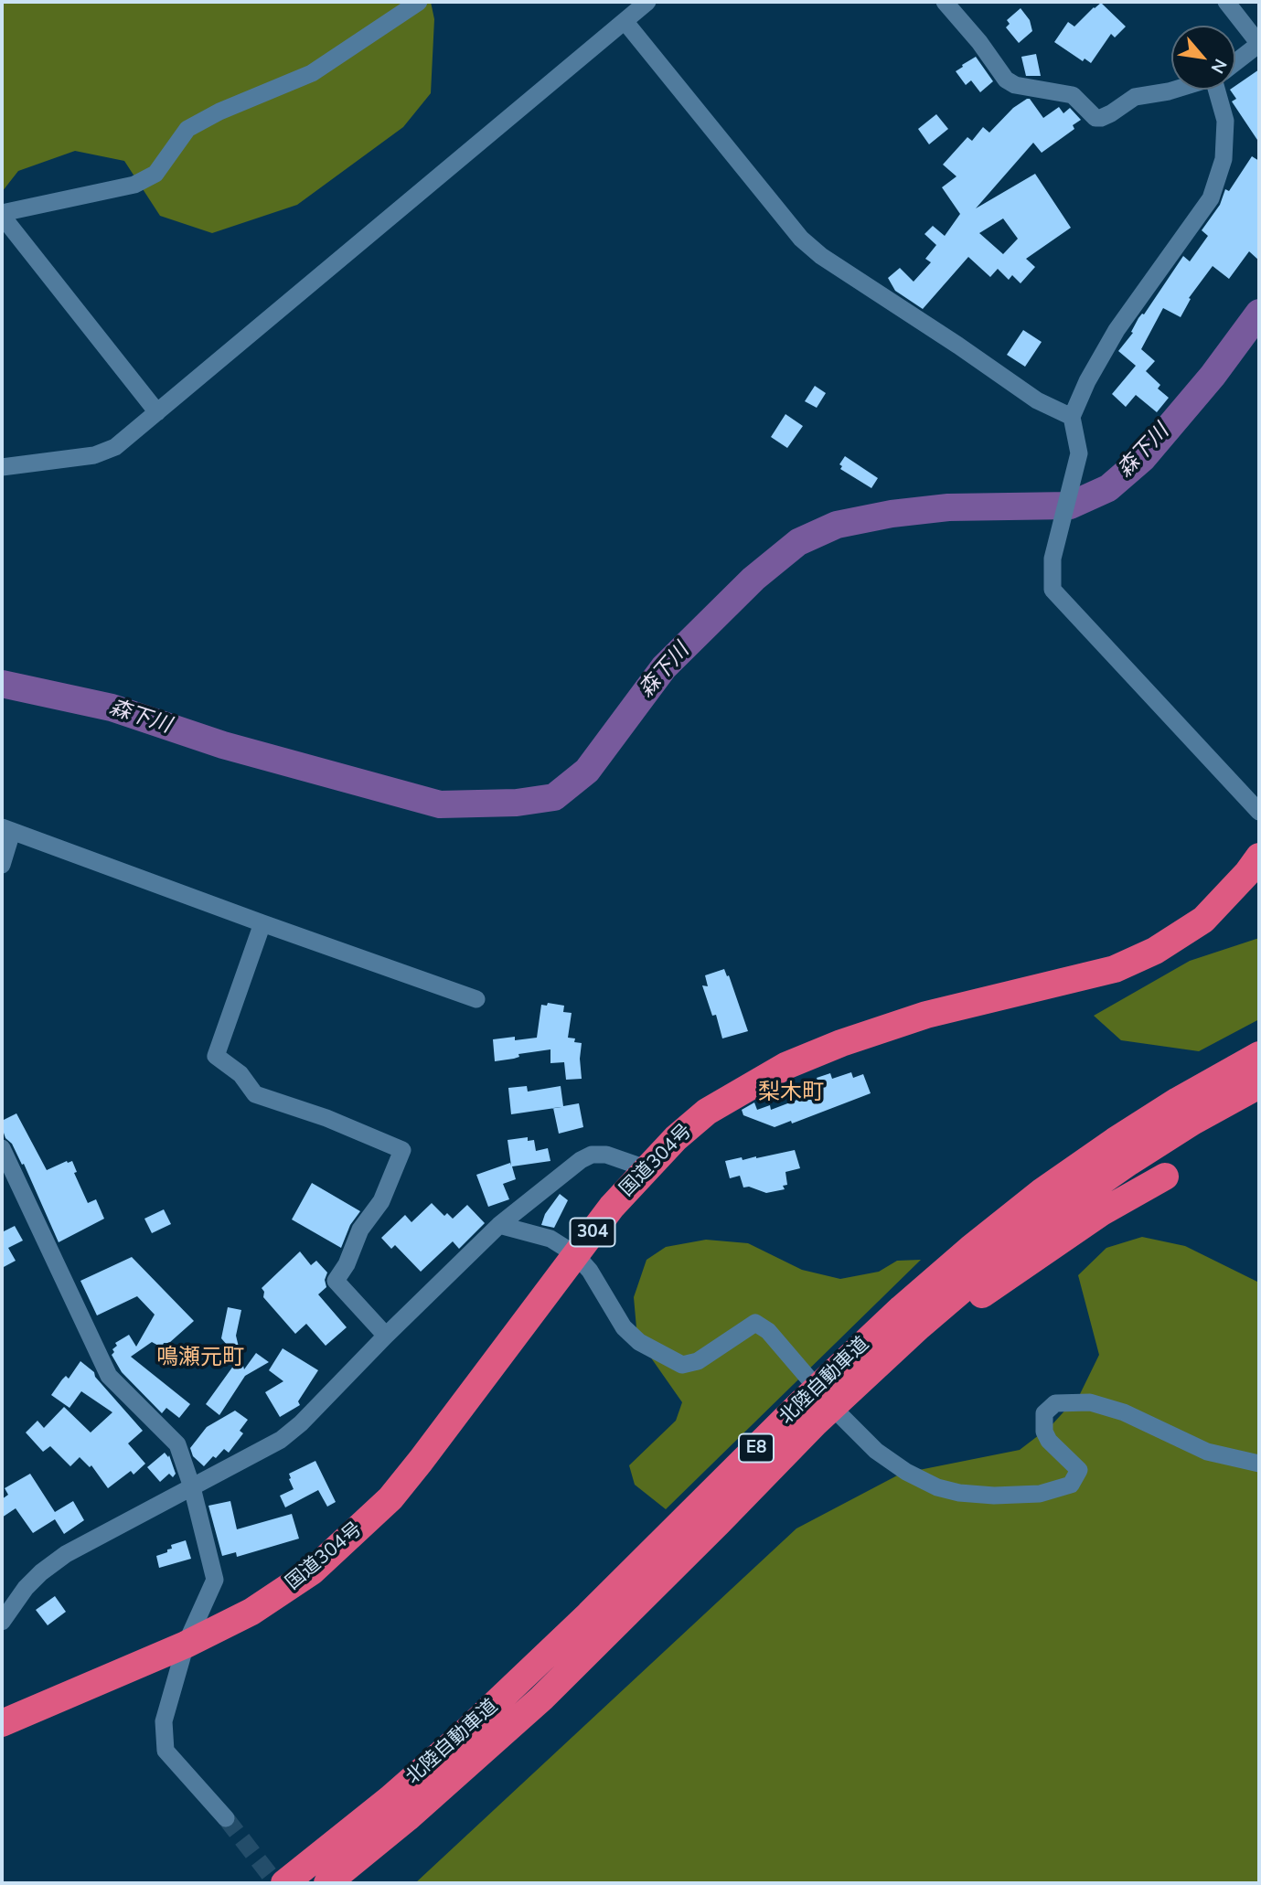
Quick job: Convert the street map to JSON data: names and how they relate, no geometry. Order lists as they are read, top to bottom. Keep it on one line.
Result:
{"streets":{"highway":["国道304号","304","北陸自動車道","E8"]},"districts":["梨木町","鳴瀬元町"],"water":["森下川"],"north":"bottom right"}
